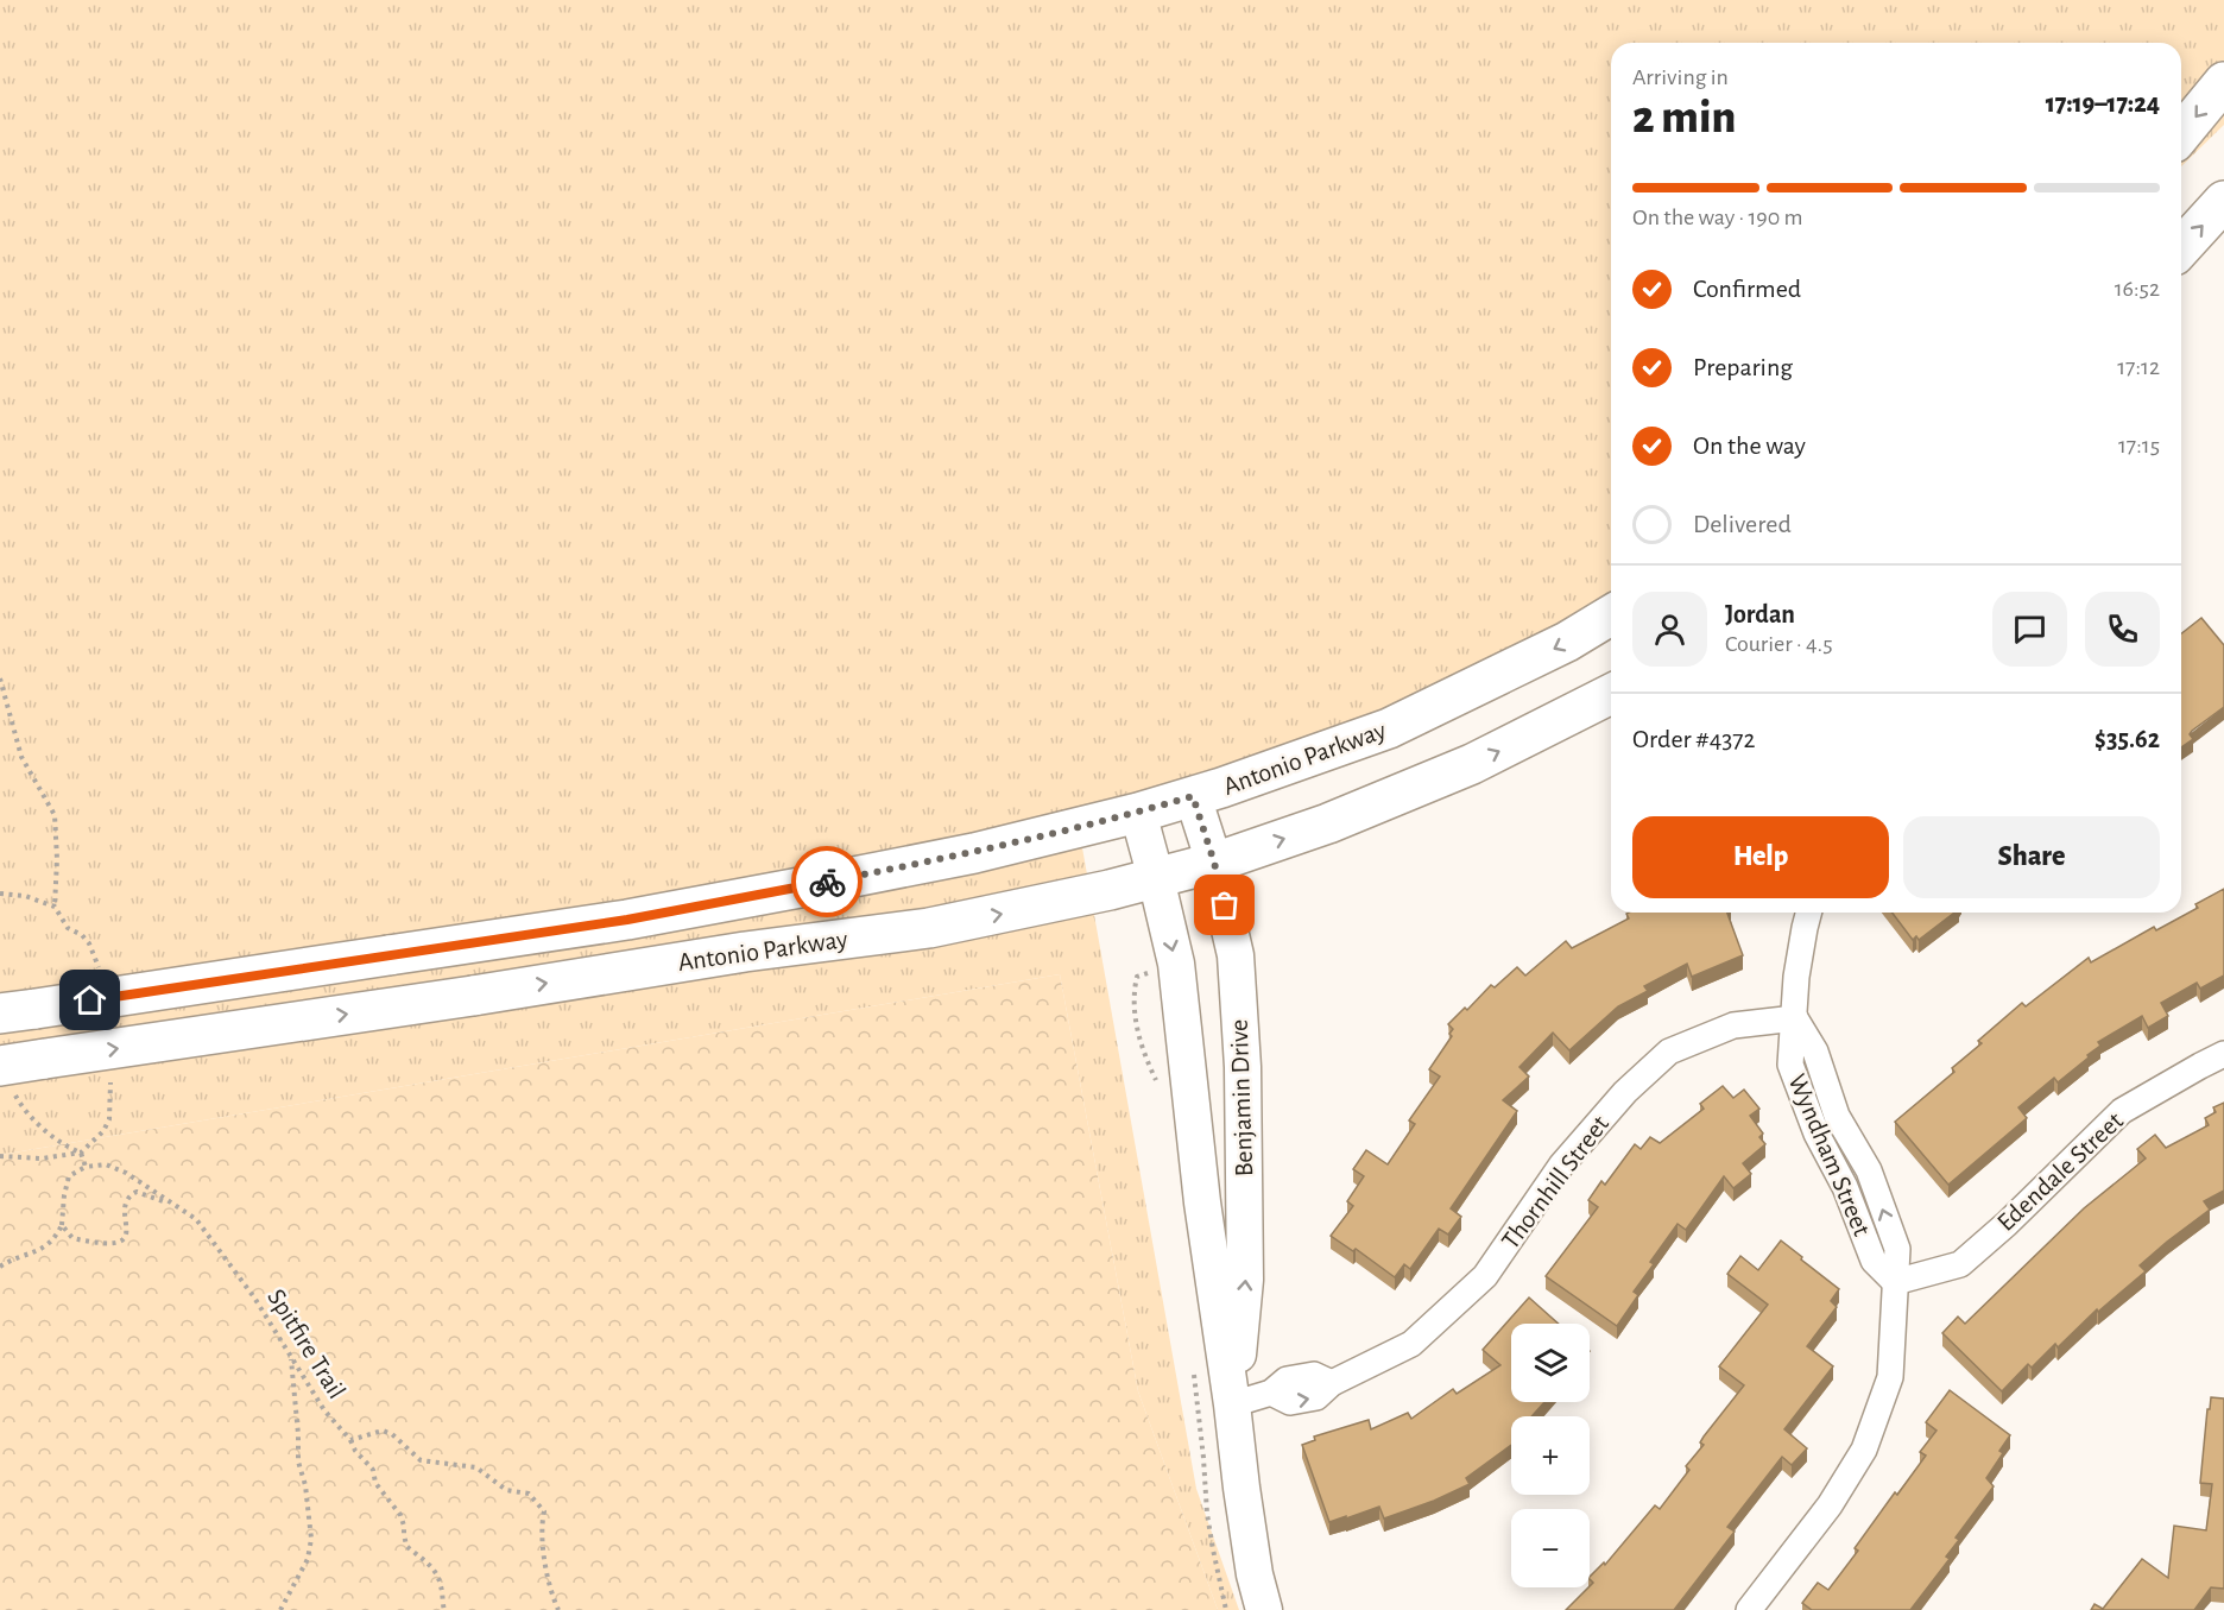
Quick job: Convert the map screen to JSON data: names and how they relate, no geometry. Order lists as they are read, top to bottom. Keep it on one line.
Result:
{"streets":{"main road":["Antonio Parkway","Benjamin Drive"],"street":["Wyndham Street","Edendale Street","Thornhill Street"],"path":["Spitfire Trail"]},"crossings":[["Antonio Parkway","Benjamin Drive"],["Benjamin Drive","Thornhill Street"],["Wyndham Street","Edendale Street"],["Wyndham Street","Thornhill Street"]],"page":{"heading":["2 min","Arriving in","17:19–17:24"],"panel":["Jordan","Courier · 4.5","Order #4372","$35.62"],"bar":"On the way · 190 m","list":[["Confirmed","16:52"],["Preparing","17:12"],["On the way","17:15"],"Delivered"],"buttons":["Help","Share"],"map_buttons":["+","−"]}}
